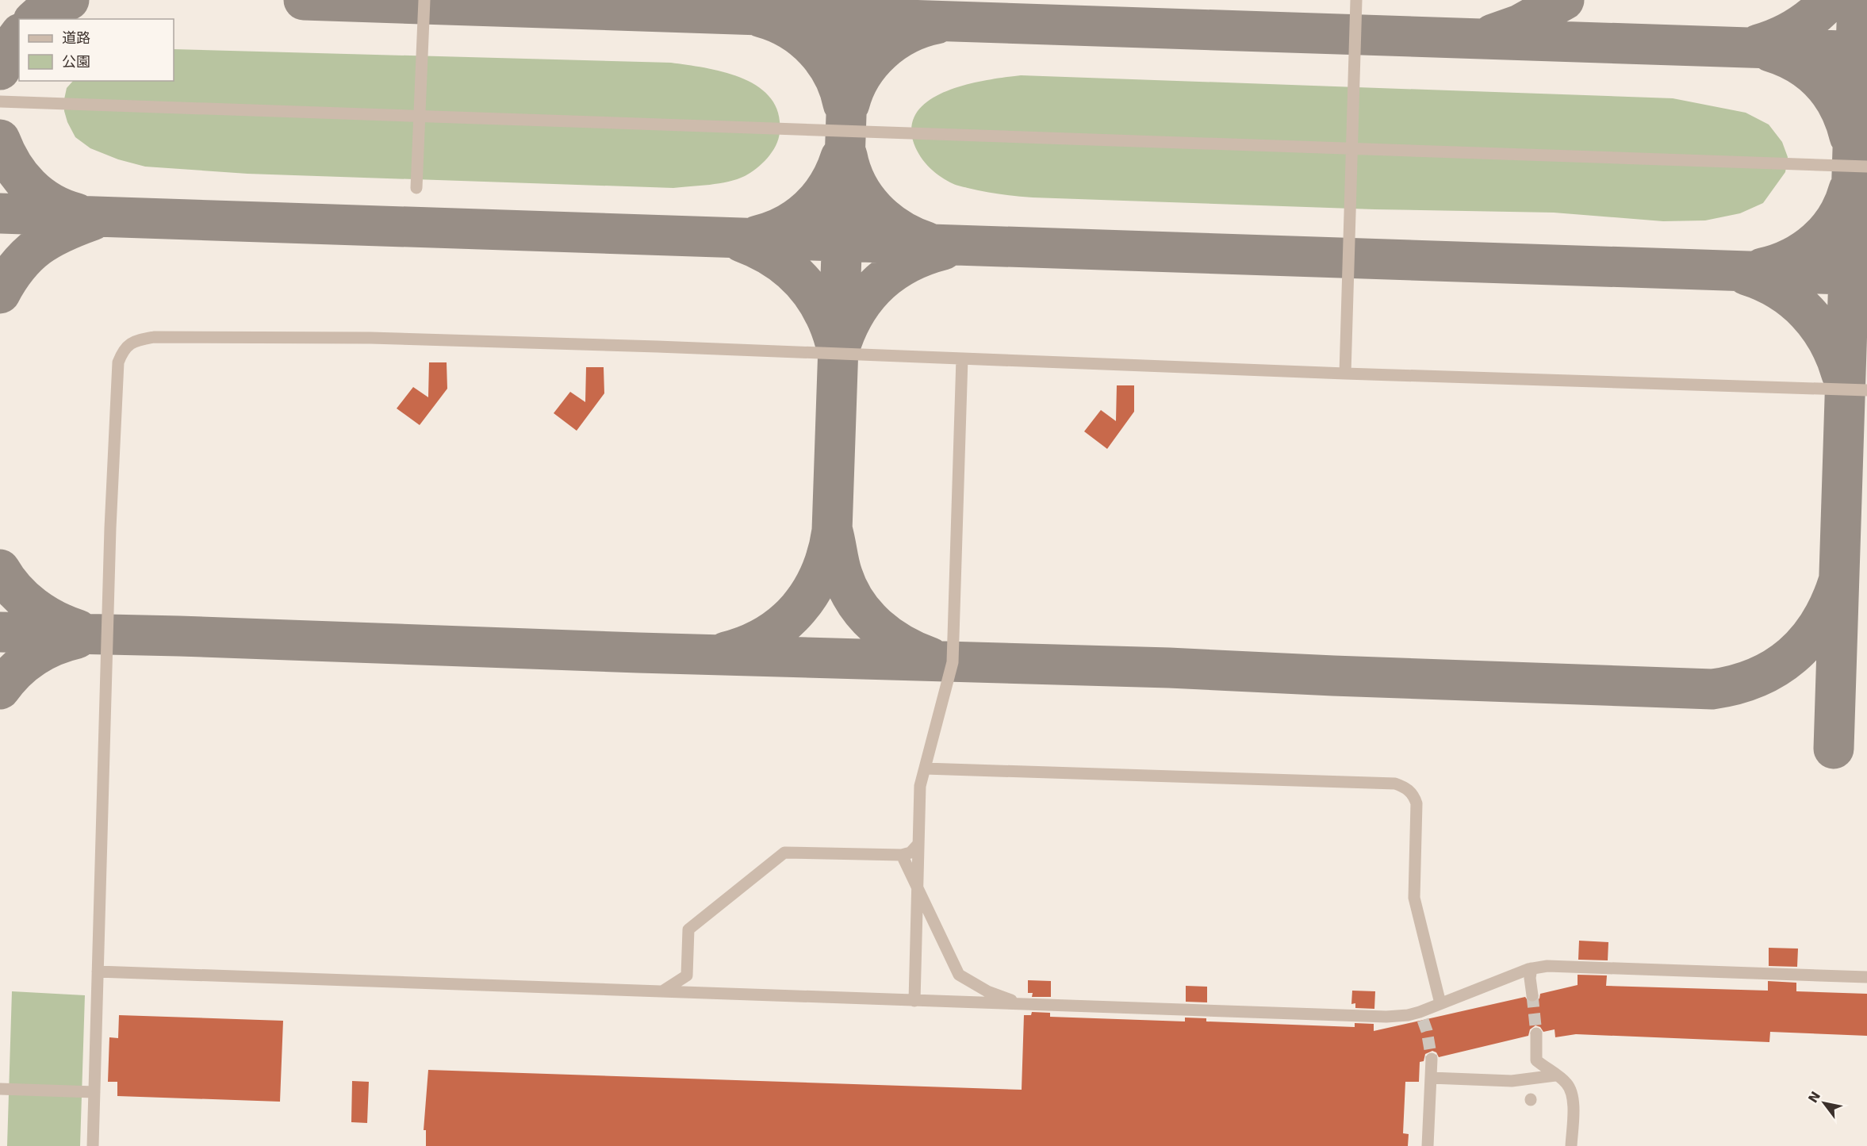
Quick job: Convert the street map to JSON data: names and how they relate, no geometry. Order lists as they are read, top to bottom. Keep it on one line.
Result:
{"legend":["道路","公園"],"north":"top left"}
